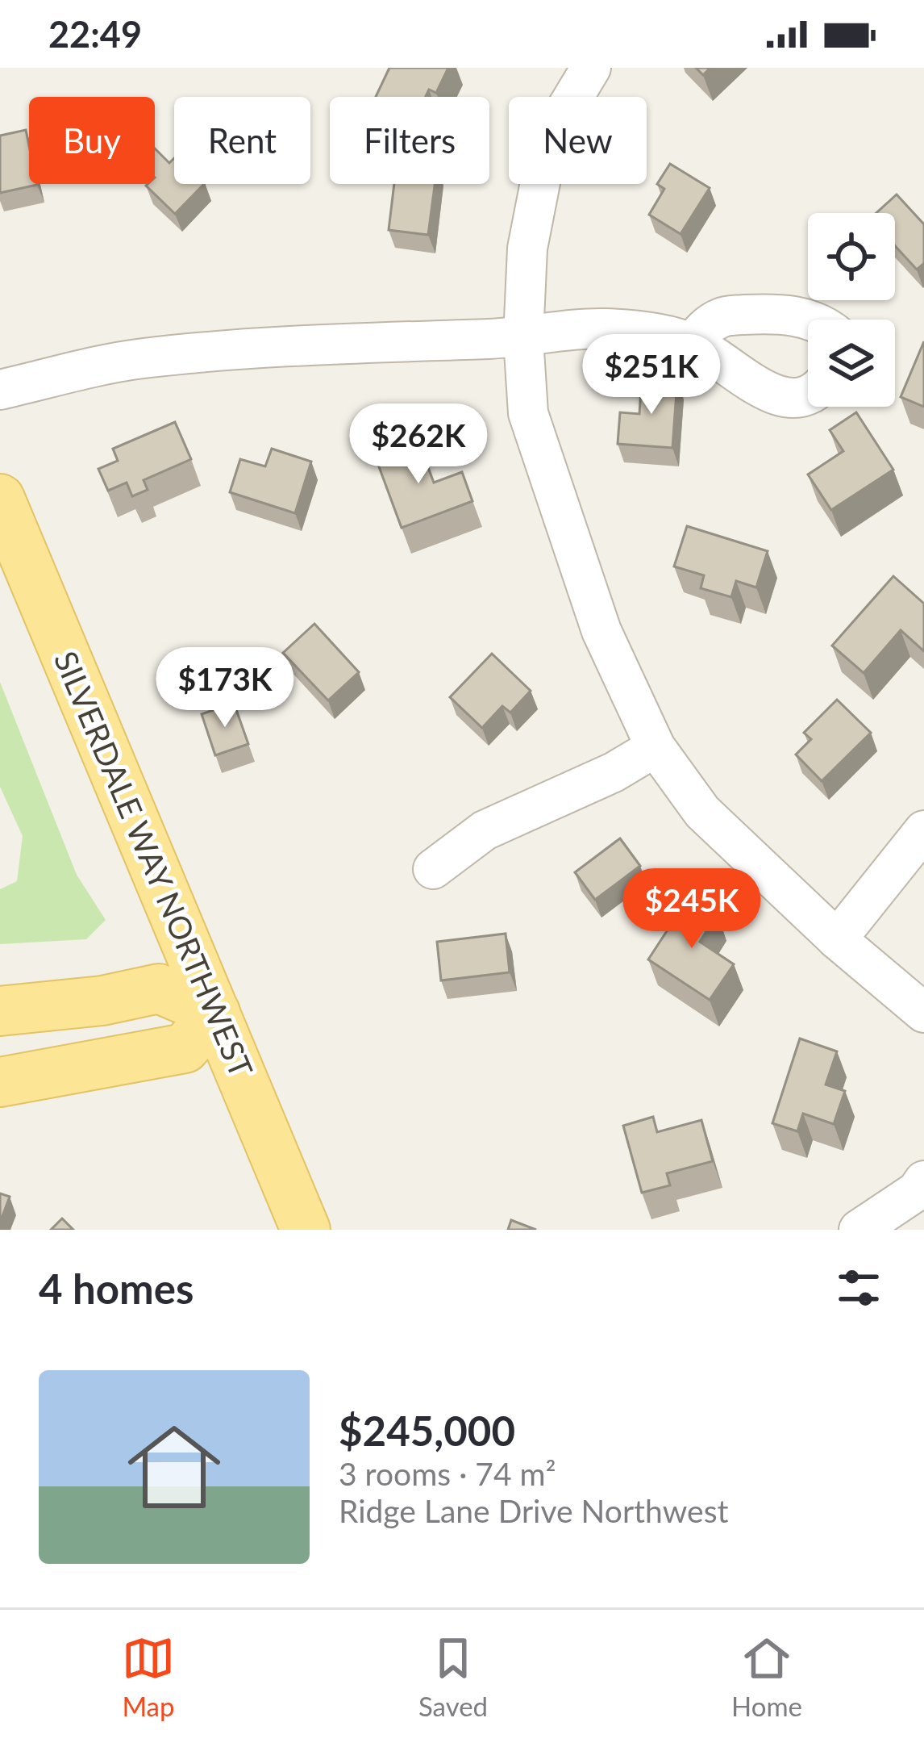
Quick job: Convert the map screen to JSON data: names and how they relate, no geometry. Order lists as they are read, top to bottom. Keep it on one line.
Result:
{"streets":{"main road":["SILVERDALE WAY NORTHWEST"]},"page":{"status":"22:49","chip":["Buy","Rent","Filters","New"],"price":["$251K","$262K","$173K","$245K"],"heading":"4 homes","list":[{"name":"$245,000","note":"3 rooms · 74 m² · Ridge Lane Drive Northwest"}],"tabs":["Map","Saved","Home"]}}
